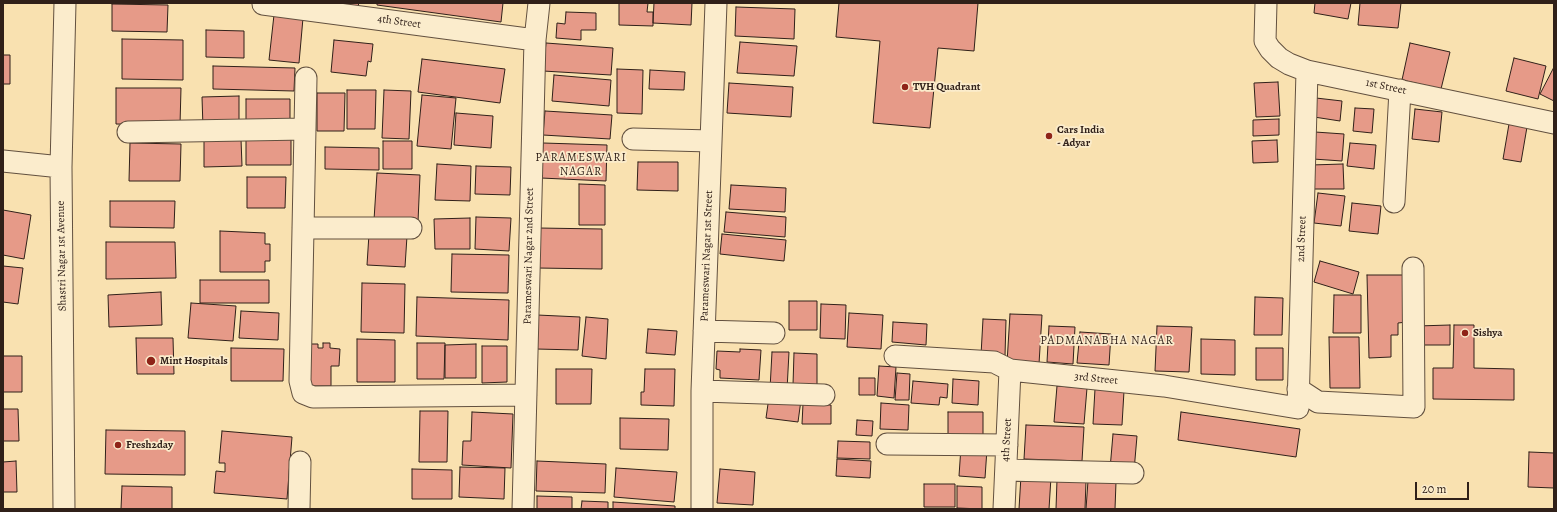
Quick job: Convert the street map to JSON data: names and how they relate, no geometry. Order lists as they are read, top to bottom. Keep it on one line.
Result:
{"streets":{"street":["4th Street","1st Street","2nd Street","Shastri Nagar 1st Avenue","Parameswari Nagar 2nd Street","Parameswari Nagar 1st Street","3rd Street"]},"crossings":[["4th Street","Parameswari Nagar 2nd Street"],["4th Street","3rd Street"],["1st Street","2nd Street"],["2nd Street","3rd Street"]],"districts":["PARAMESWARI NAGAR","PADMANABHA NAGAR"],"places":["TVH Quadrant","Cars India - Adyar","Sishya","Mint Hospitals","Fresh2day"],"scale_bar":"20 m"}
